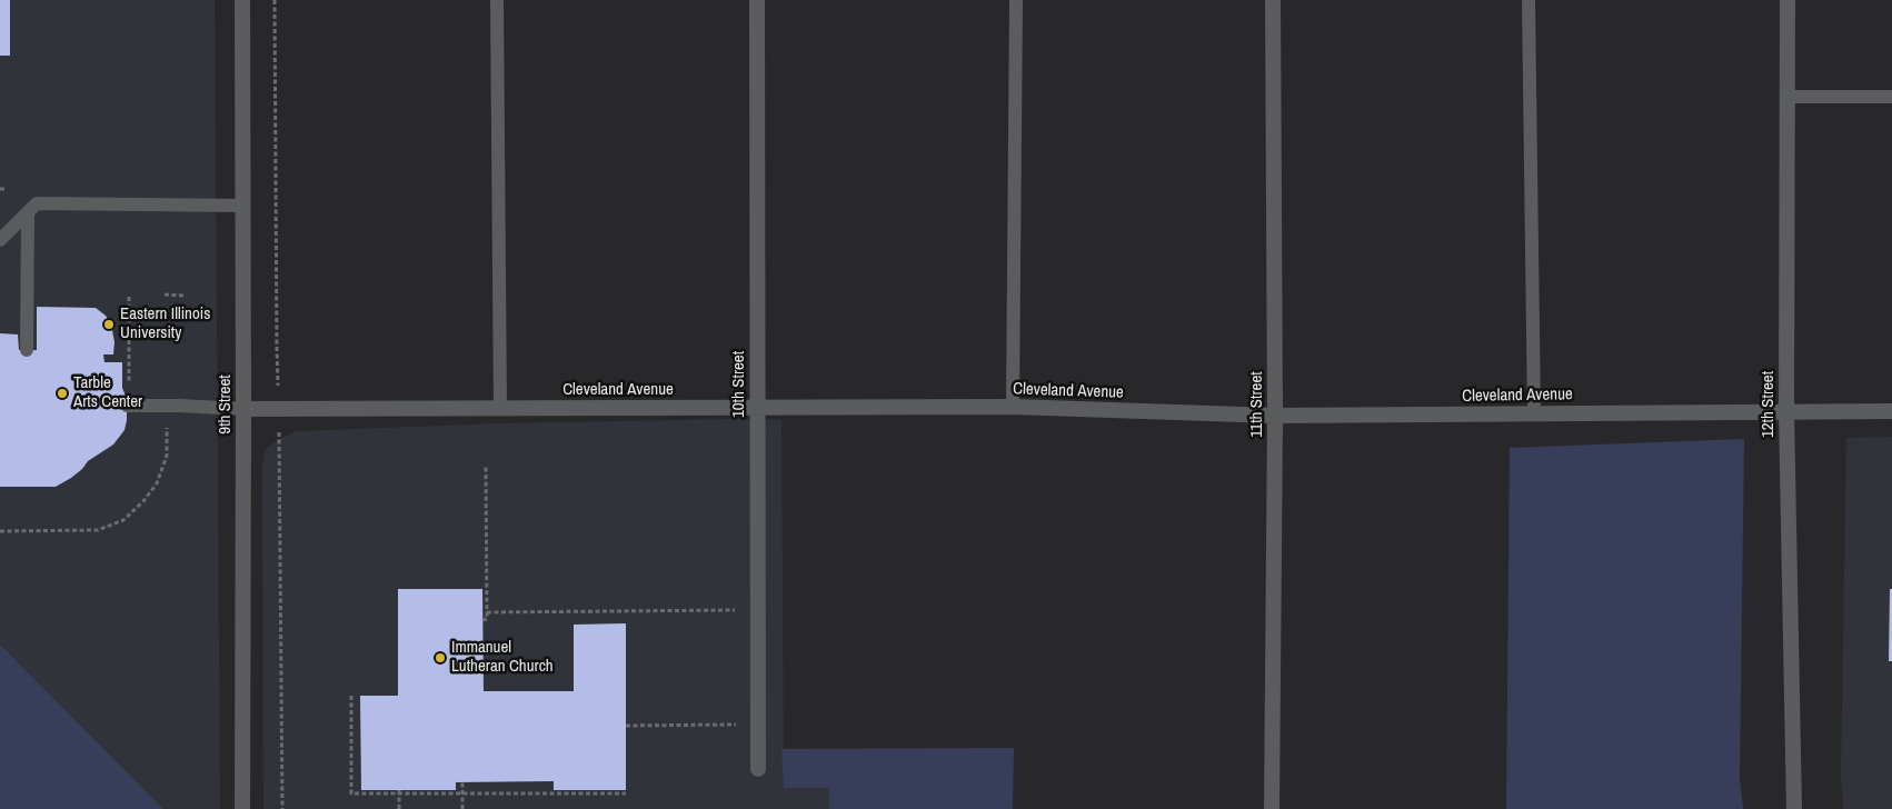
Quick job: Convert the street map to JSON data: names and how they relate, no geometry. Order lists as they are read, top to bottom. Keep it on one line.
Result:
{"streets":{"street":["10th Street","Cleveland Avenue","9th Street","11th Street","12th Street"]},"crossings":[["10th Street","Cleveland Avenue"],["Cleveland Avenue","9th Street"],["Cleveland Avenue","11th Street"],["Cleveland Avenue","12th Street"]],"places":["Eastern Illinois University","Tarble Arts Center","Immanuel Lutheran Church"]}
